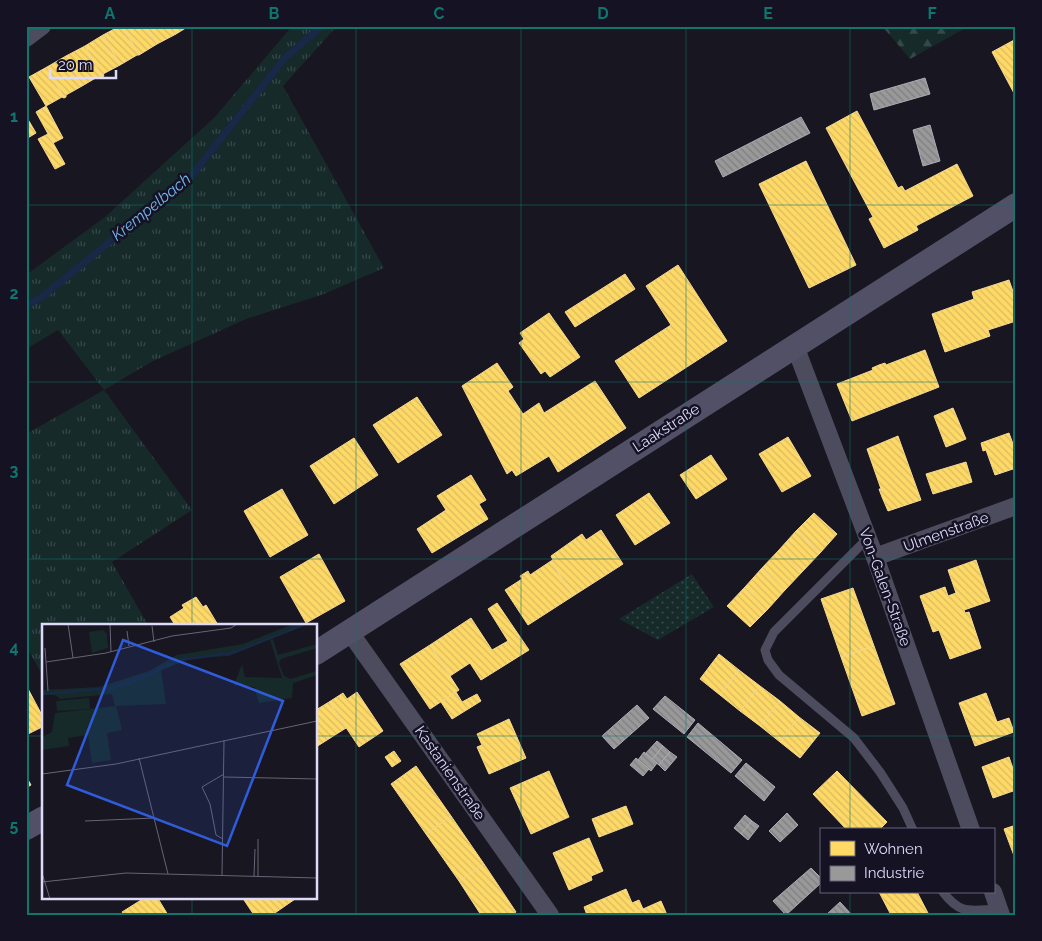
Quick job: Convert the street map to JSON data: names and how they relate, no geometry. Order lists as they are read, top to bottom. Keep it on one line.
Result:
{"streets":{"street":["Laakstraße","Ulmenstraße","Von-Galen-Straße","Kastanienstraße"]},"crossings":[["Laakstraße","Von-Galen-Straße"],["Laakstraße","Kastanienstraße"],["Ulmenstraße","Von-Galen-Straße"]],"water":["Krempelbach"],"legend":["Wohnen","Industrie"],"scale_bar":"20 m","grid":{"columns":["A","B","C","D","E","F"],"rows":["1","2","3","4","5"]}}
